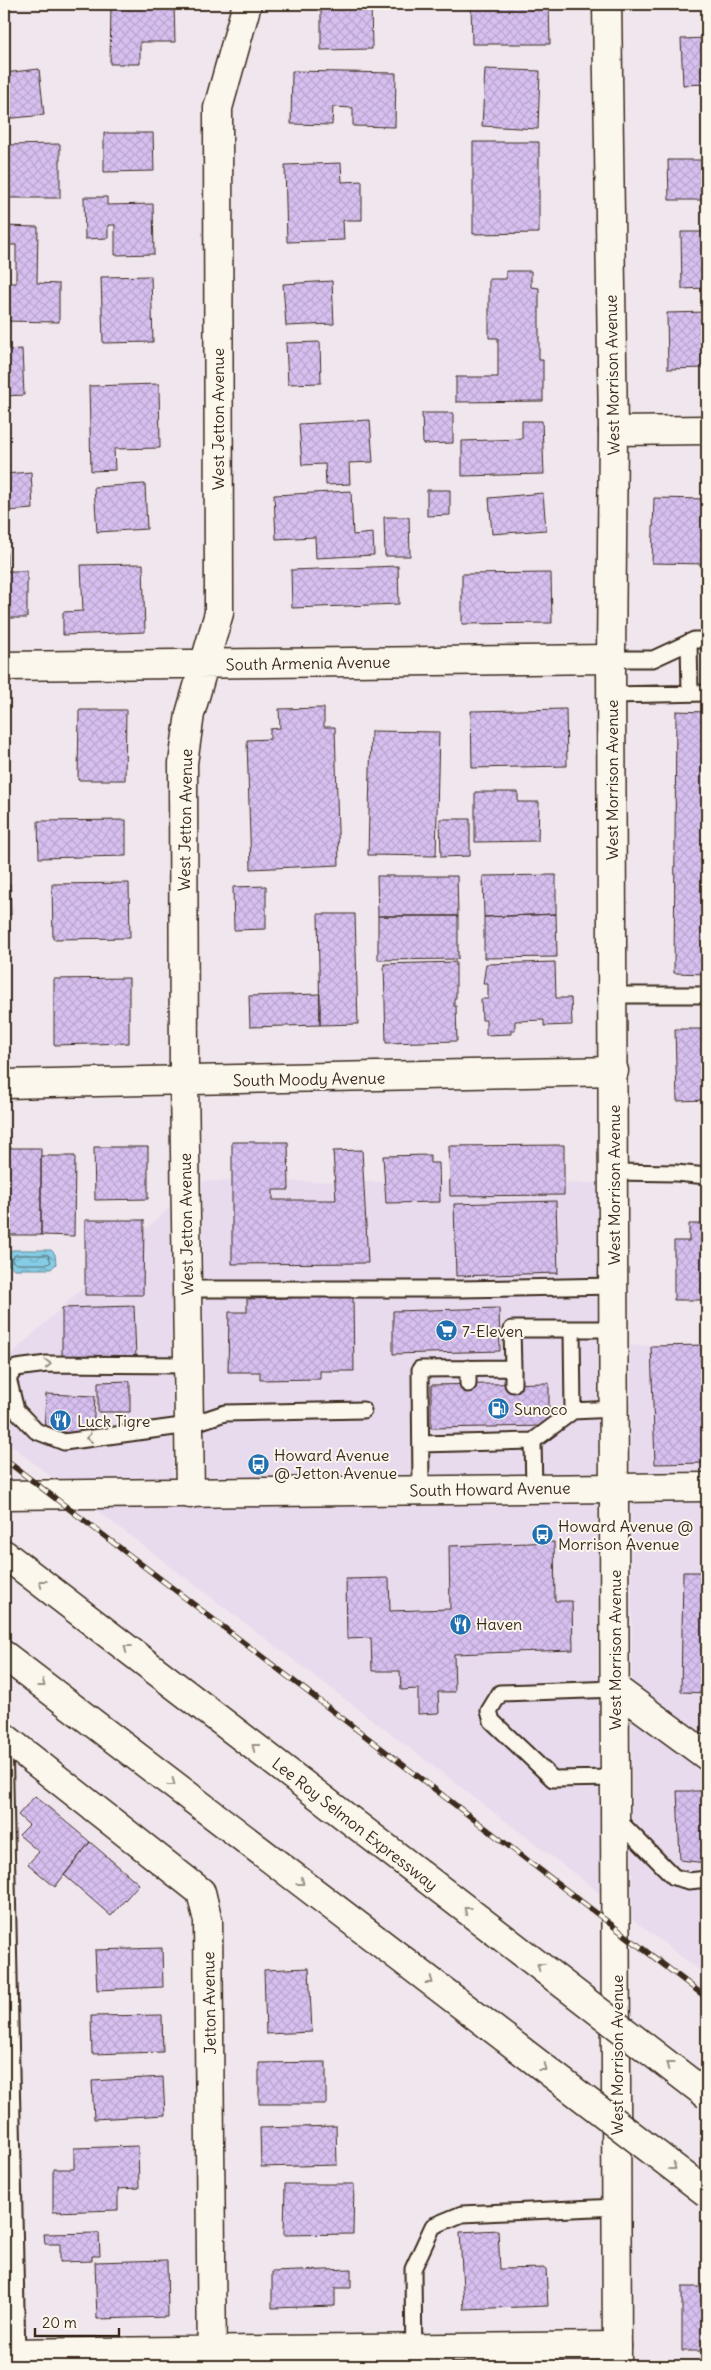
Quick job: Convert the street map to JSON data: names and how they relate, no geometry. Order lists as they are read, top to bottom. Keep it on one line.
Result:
{"streets":{"main road":["West Morrison Avenue","West Jetton Avenue","South Armenia Avenue","South Moody Avenue","South Howard Avenue","Lee Roy Selmon Expressway","Jetton Avenue"]},"crossings":[["West Morrison Avenue","South Armenia Avenue"],["West Morrison Avenue","South Moody Avenue"],["West Morrison Avenue","South Howard Avenue"],["West Jetton Avenue","South Armenia Avenue"],["West Jetton Avenue","South Moody Avenue"],["West Jetton Avenue","South Howard Avenue"]],"places":{"supermarket":["7-Eleven"],"fuel station":["Sunoco"],"restaurant":["Luck Tigre","Haven"],"bus stop":["Howard Avenue @ Jetton Avenue","Howard Avenue @ Morrison Avenue"]},"scale_bar":"20 m"}
